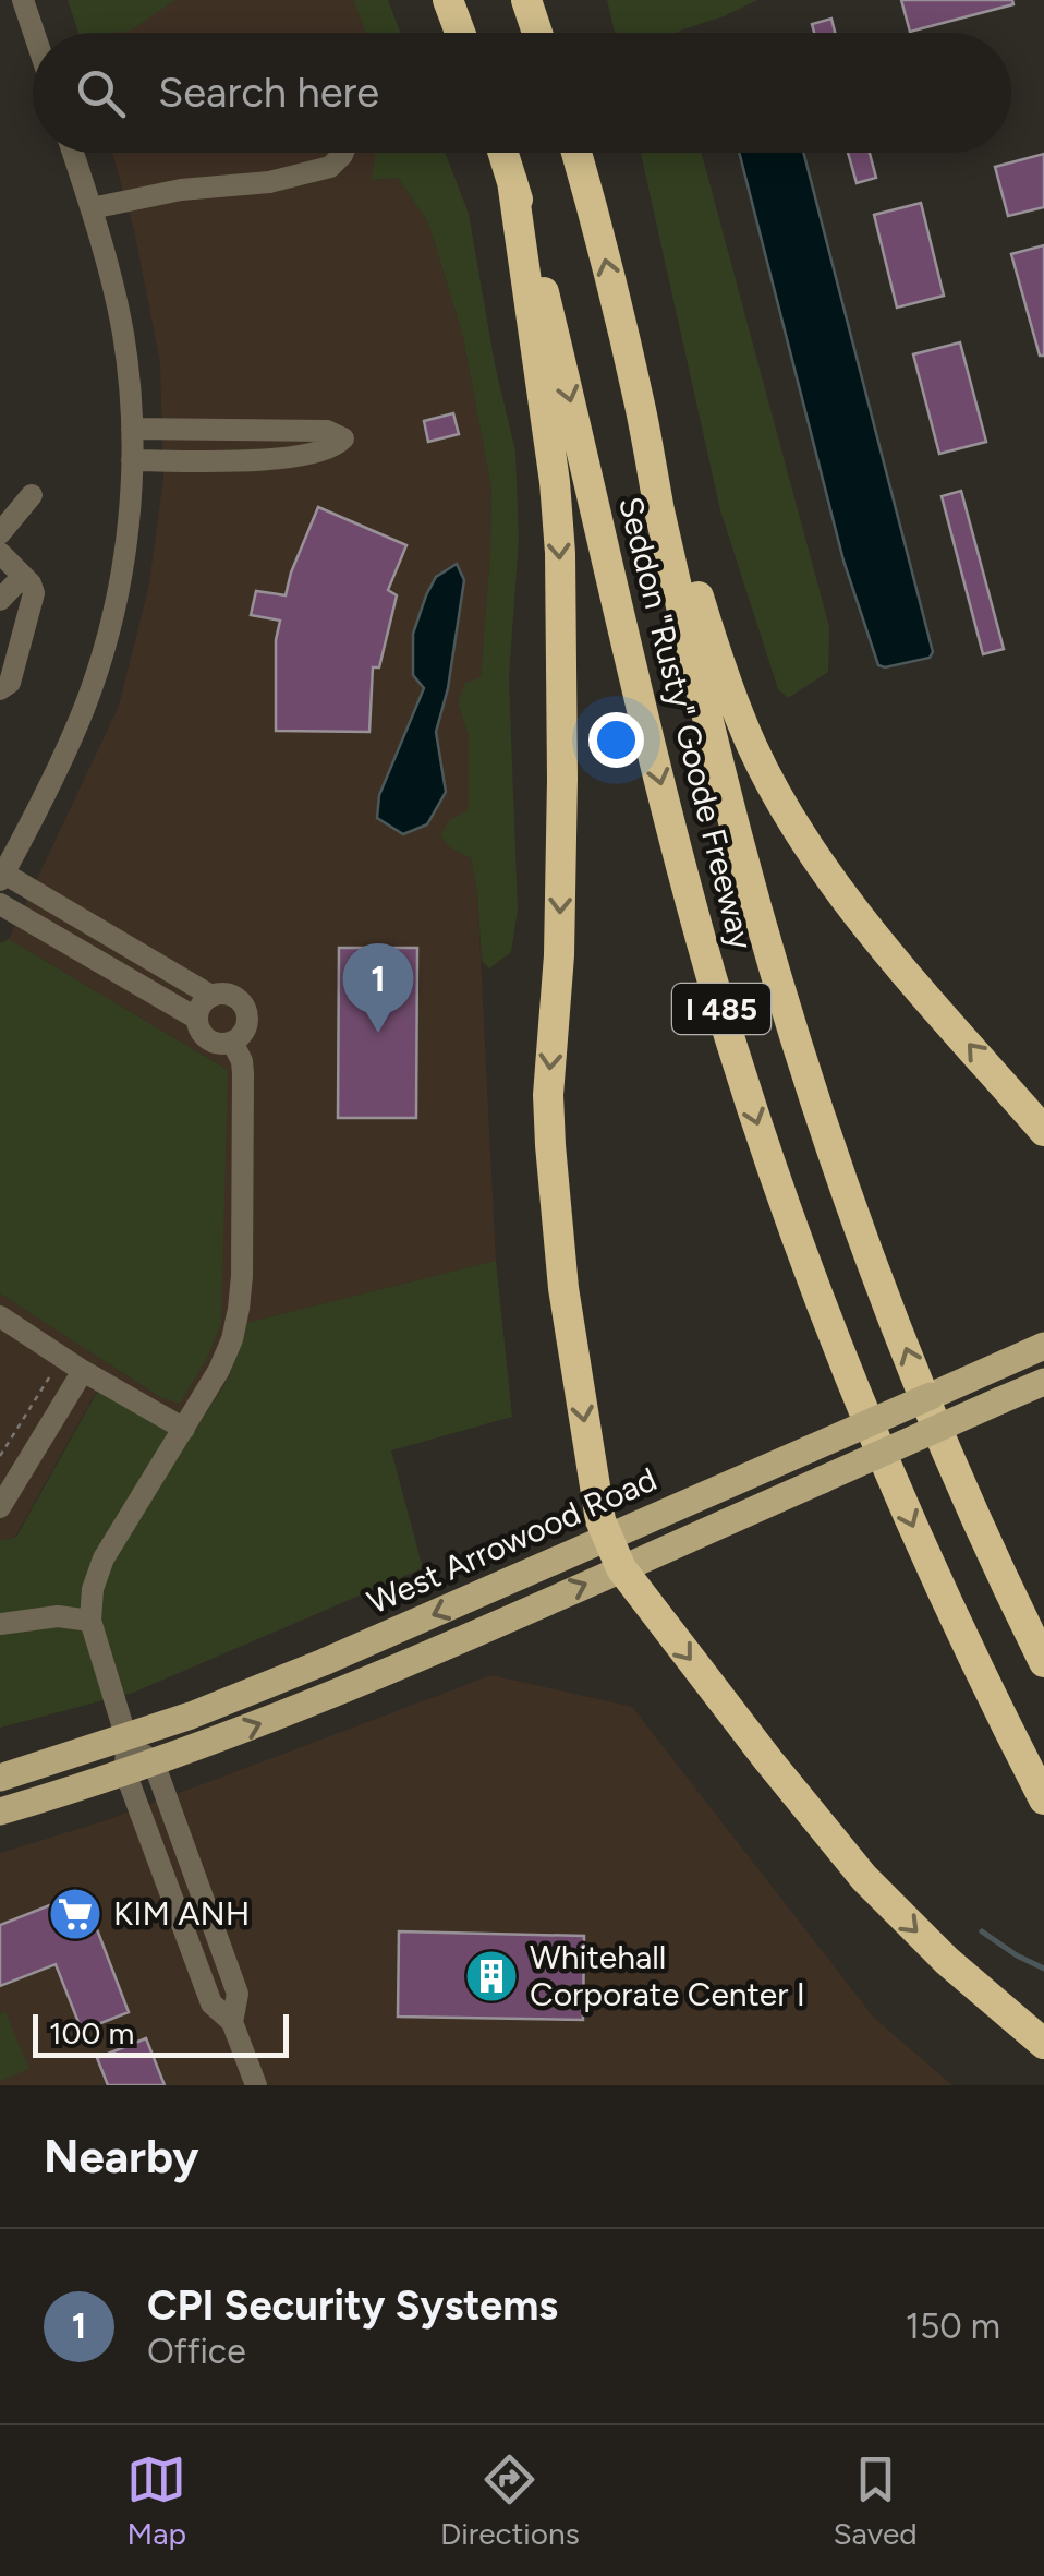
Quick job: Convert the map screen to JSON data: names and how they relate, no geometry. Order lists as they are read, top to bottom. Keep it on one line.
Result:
{"streets":{"highway":["Seddon \"Rusty\" Goode Freeway","I 485"],"main road":["West Arrowood Road"]},"places":{"supermarket":["KIM ANH"],"building":["Whitehall Corporate Center I"]},"scale_bar":"100 m","page":{"search":"Search here","pins":"1","scale":"100 m","heading":"Nearby","list":[{"mark":"1","name":"CPI Security Systems","note":"Office","value":"150 m"}],"nav":["Map","Directions","Saved"]}}
